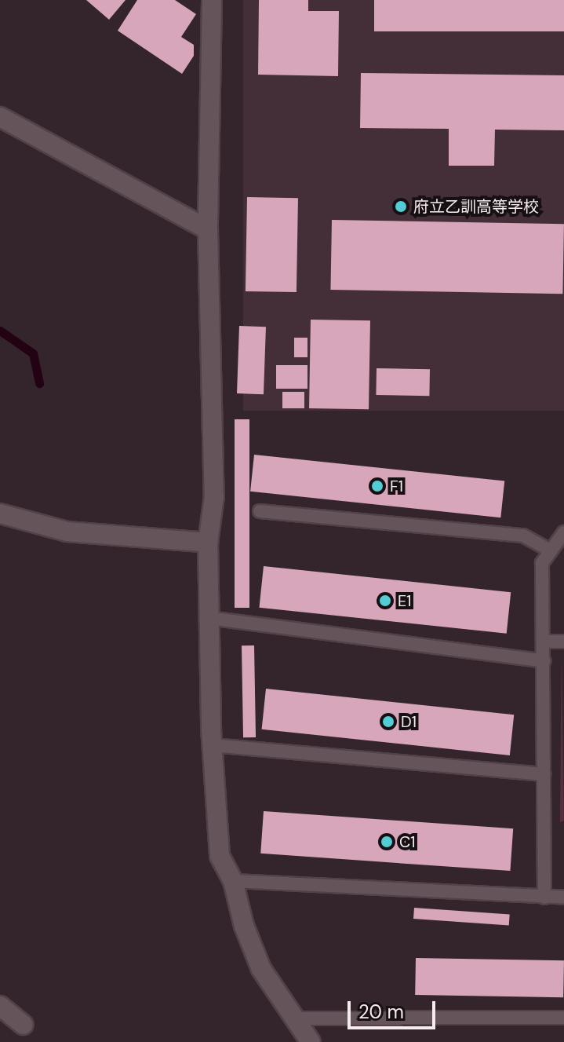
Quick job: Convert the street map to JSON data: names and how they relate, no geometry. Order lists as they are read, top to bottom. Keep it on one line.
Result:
{"places":["府立乙訓高等学校","F1","E1","D1","C1"],"scale_bar":"20 m"}
